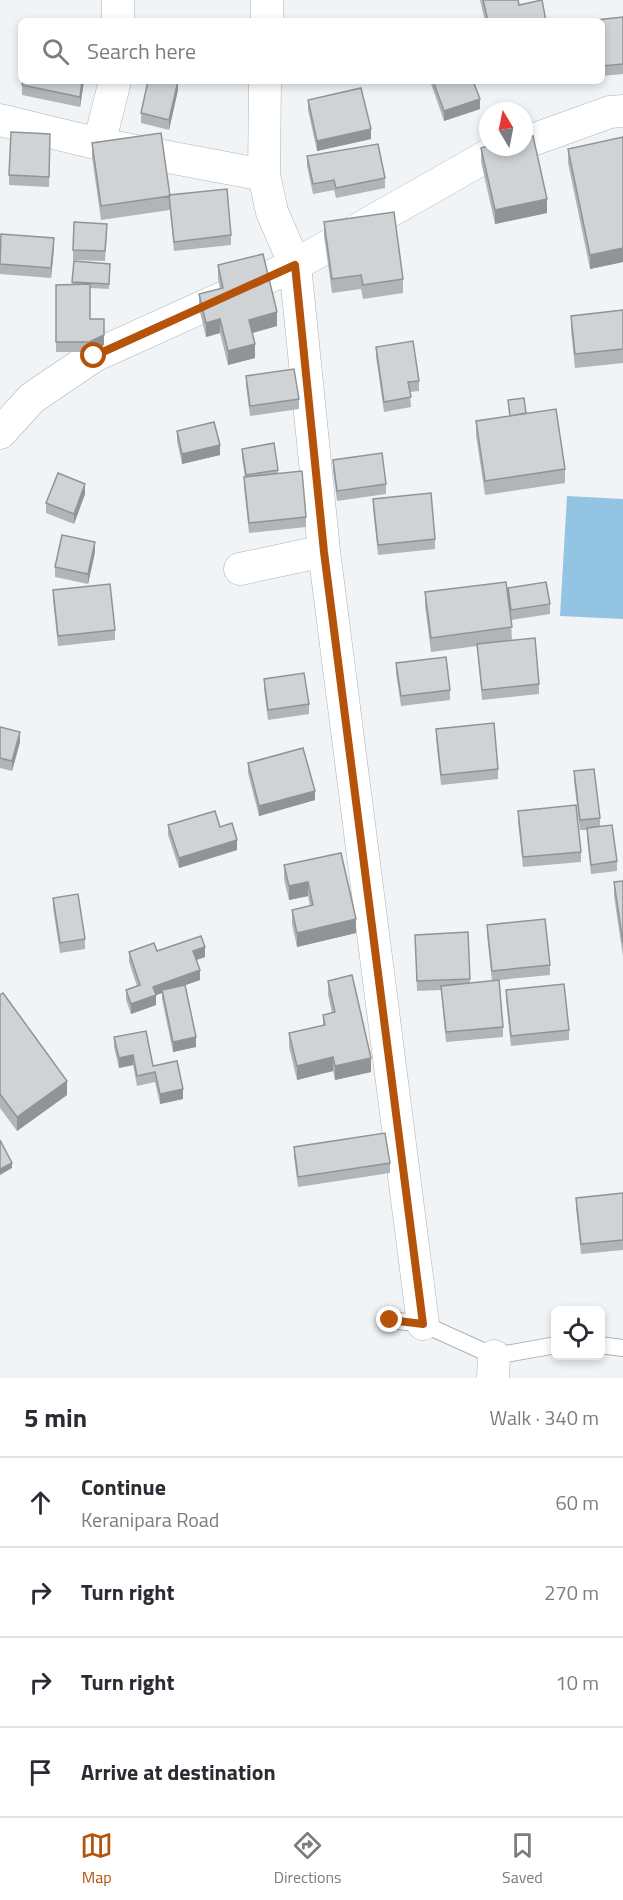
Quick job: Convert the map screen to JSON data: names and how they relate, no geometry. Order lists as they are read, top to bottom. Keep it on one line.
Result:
{"north":"top","page":{"search":"Search here","heading":["5 min","Walk · 340 m"],"list":[["Continue","Keranipara Road","60 m"],["Turn right","270 m"],["Turn right","10 m"],"Arrive at destination"],"nav":["Map","Directions","Saved"]}}
